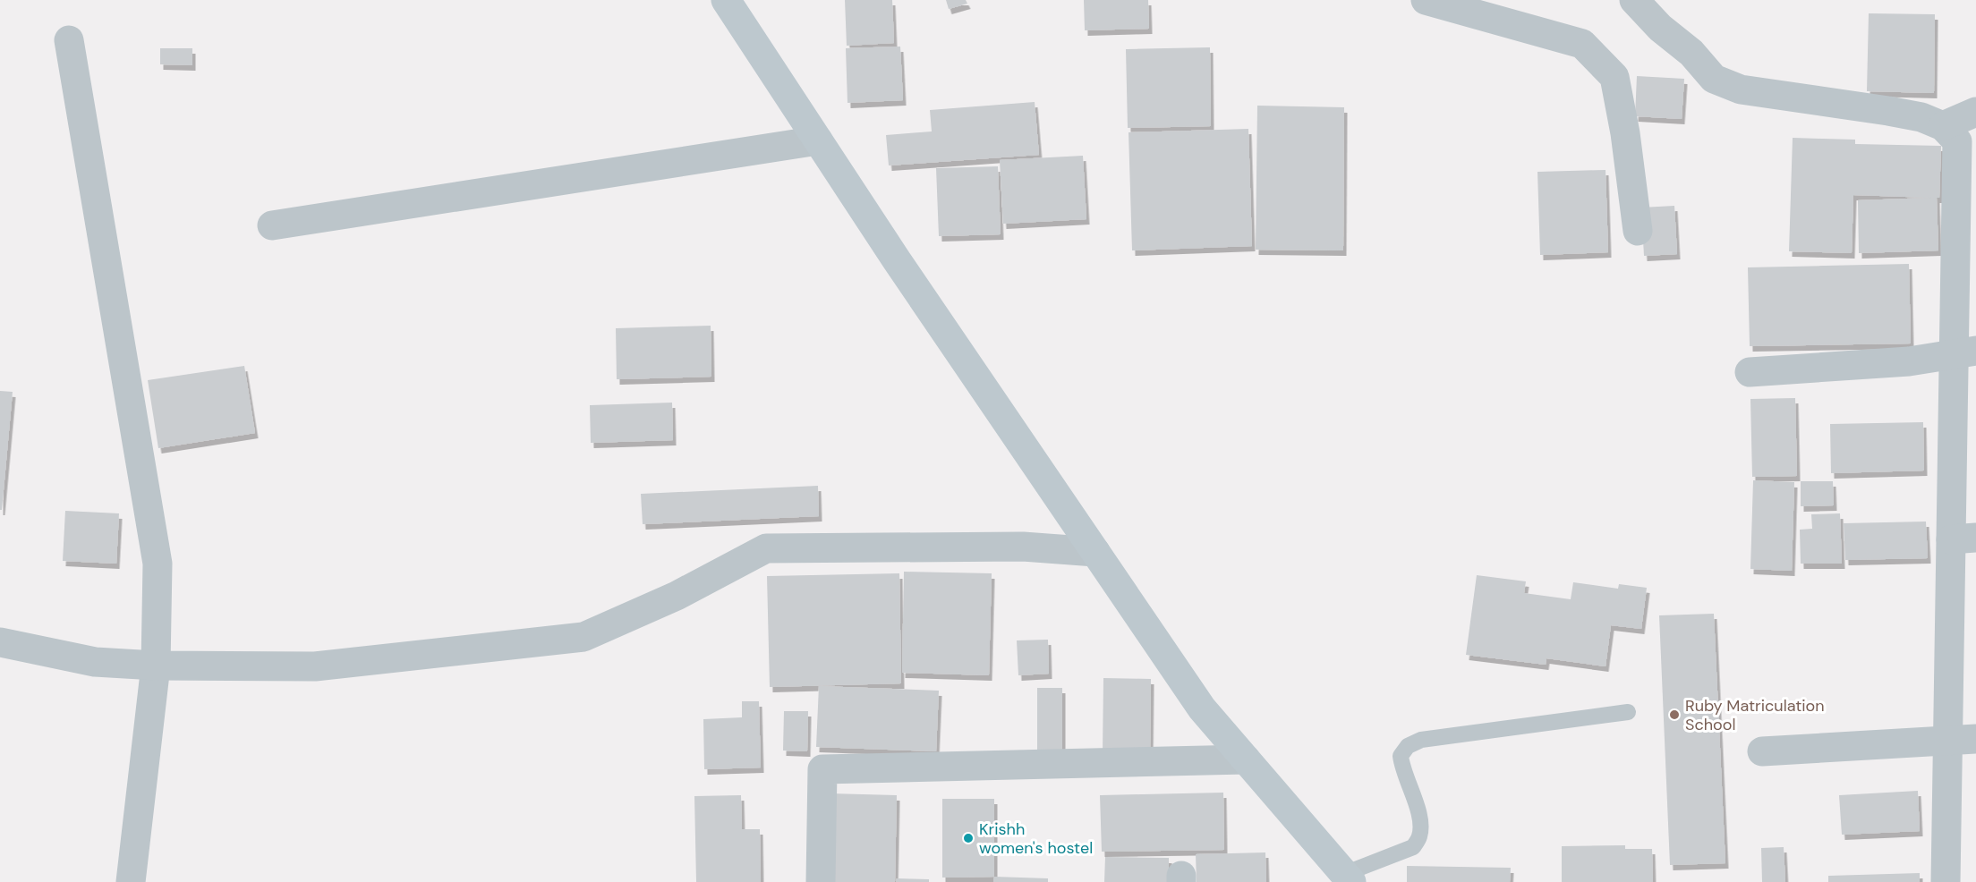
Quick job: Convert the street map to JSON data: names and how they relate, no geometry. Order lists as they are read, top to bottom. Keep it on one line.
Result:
{"places":["Ruby Matriculation School","Krishh women's hostel"]}
